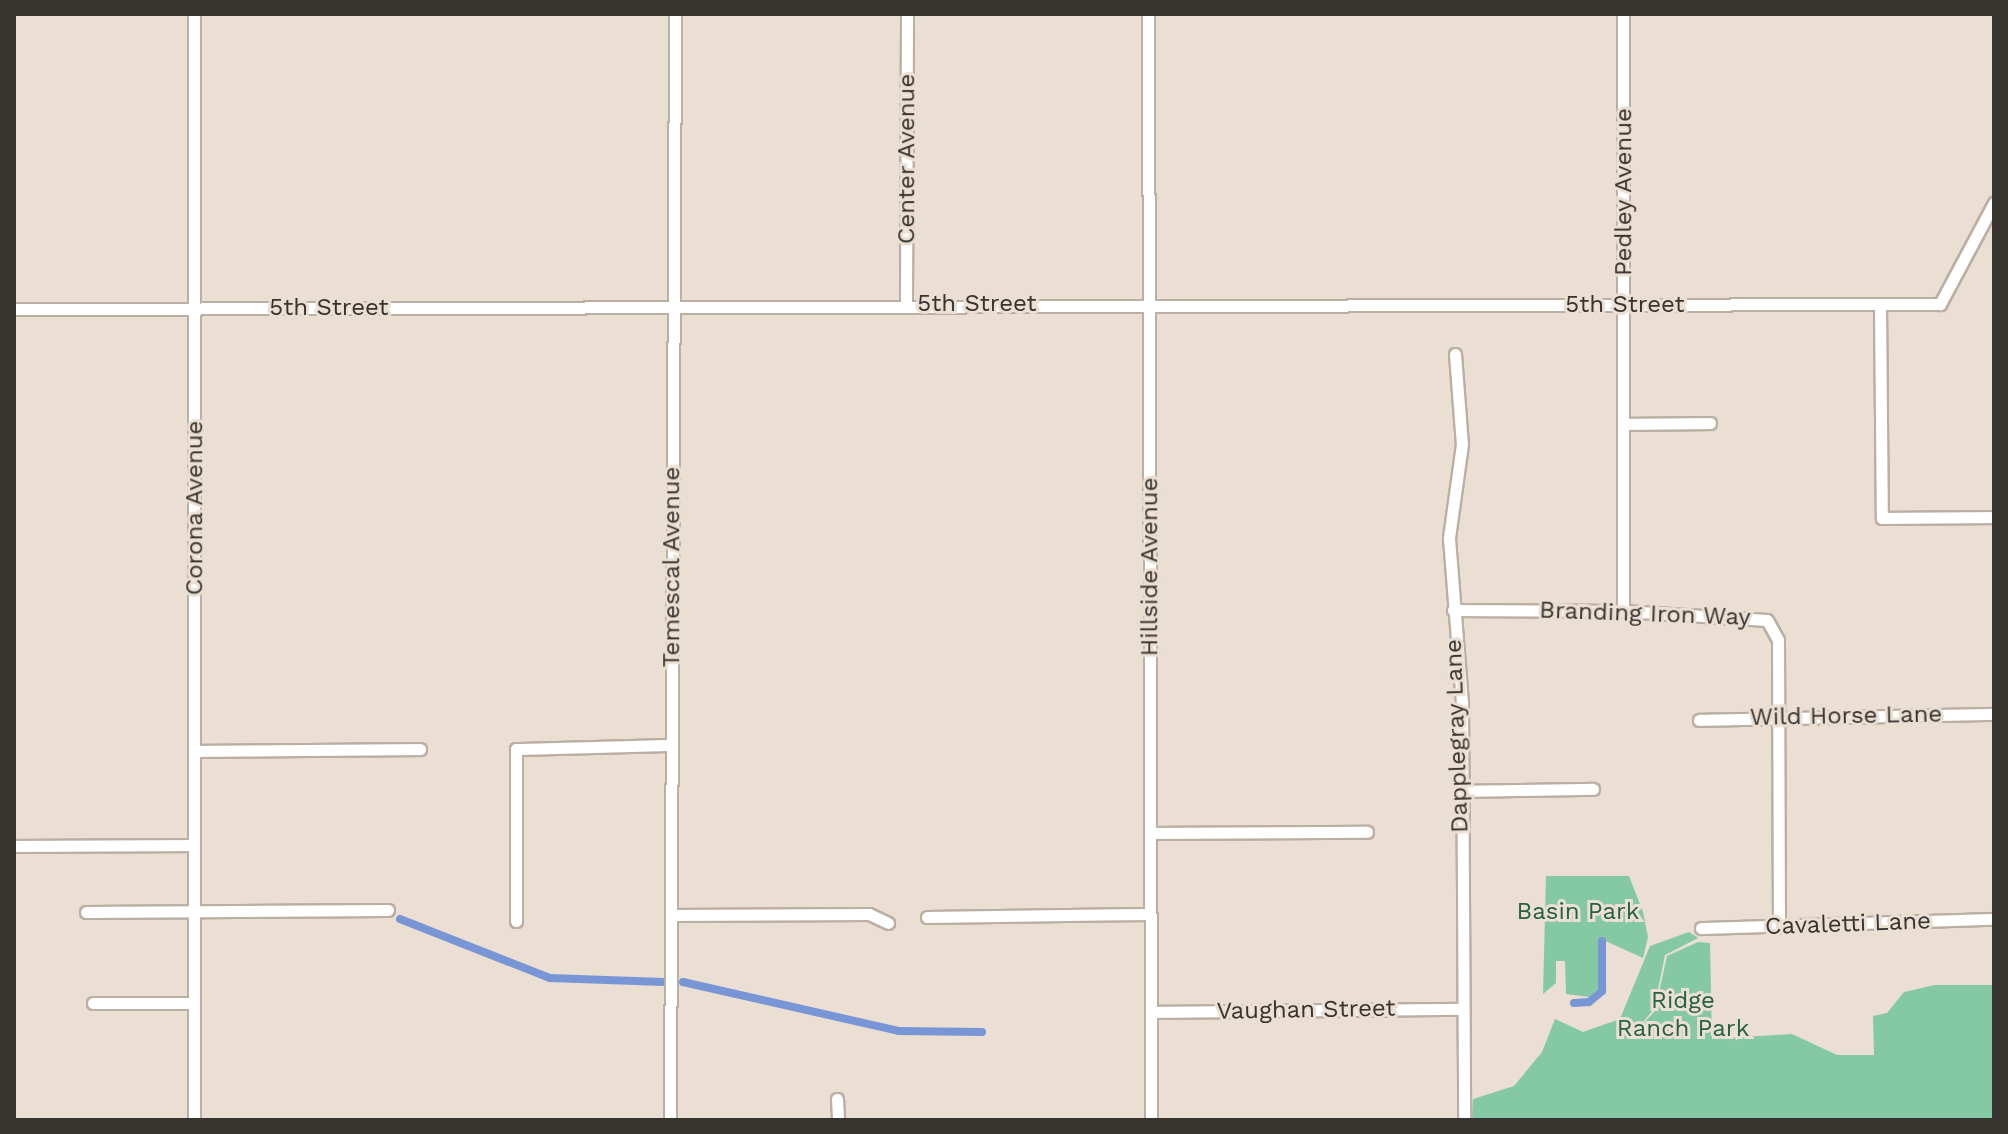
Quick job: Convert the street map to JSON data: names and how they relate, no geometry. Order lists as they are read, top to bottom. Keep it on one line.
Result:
{"streets":{"street":["Center Avenue","Pedley Avenue","5th Street","Corona Avenue","Temescal Avenue","Hillside Avenue","Branding Iron Way","Wild Horse Lane","Dapplegray Lane","Cavaletti Lane","Vaughan Street"]},"crossings":[["Center Avenue","5th Street"],["Pedley Avenue","5th Street"],["Pedley Avenue","Branding Iron Way"],["5th Street","Corona Avenue"],["5th Street","Temescal Avenue"],["5th Street","Hillside Avenue"],["Hillside Avenue","Vaughan Street"],["Branding Iron Way","Wild Horse Lane"],["Branding Iron Way","Dapplegray Lane"],["Branding Iron Way","Cavaletti Lane"],["Dapplegray Lane","Vaughan Street"]],"parks":["Basin Park","Ridge Ranch Park"]}
